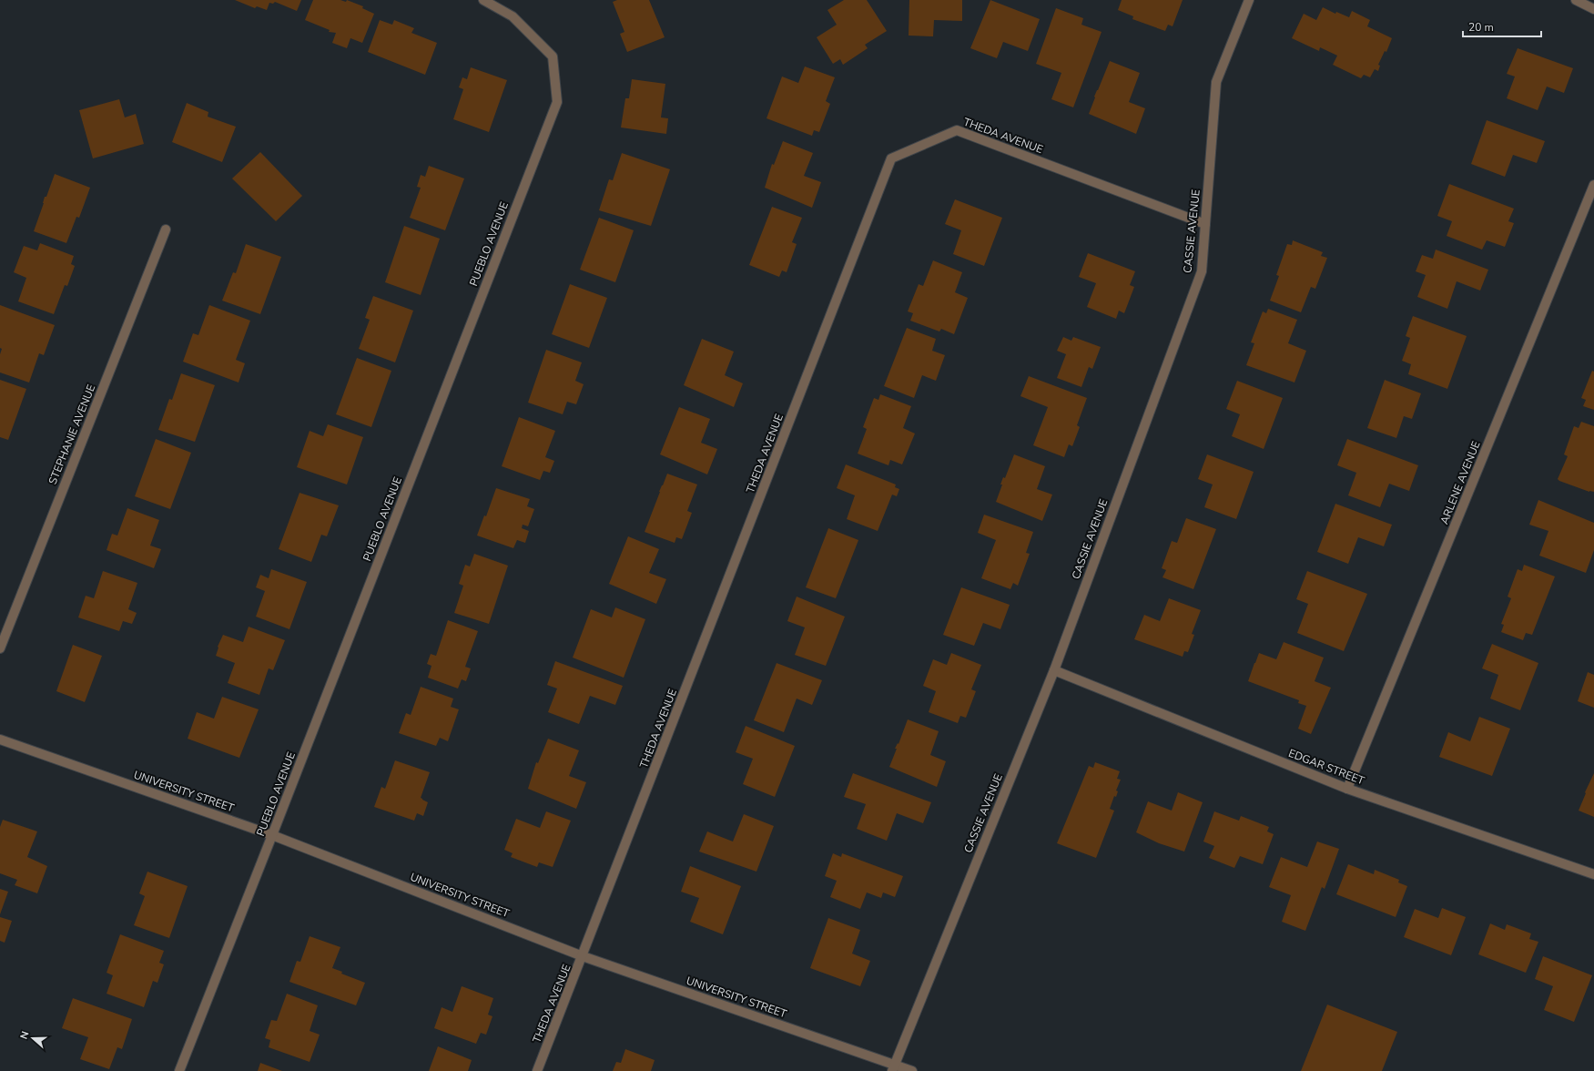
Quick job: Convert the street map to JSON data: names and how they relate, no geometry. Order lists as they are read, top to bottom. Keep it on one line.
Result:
{"streets":{"street":["THEDA AVENUE","CASSIE AVENUE","PUEBLO AVENUE","STEPHANIE AVENUE","ARLENE AVENUE","EDGAR STREET","UNIVERSITY STREET"]},"crossings":[["THEDA AVENUE","CASSIE AVENUE"],["THEDA AVENUE","UNIVERSITY STREET"],["CASSIE AVENUE","EDGAR STREET"],["CASSIE AVENUE","UNIVERSITY STREET"],["PUEBLO AVENUE","UNIVERSITY STREET"],["ARLENE AVENUE","EDGAR STREET"]],"scale_bar":"20 m","north":"left"}
